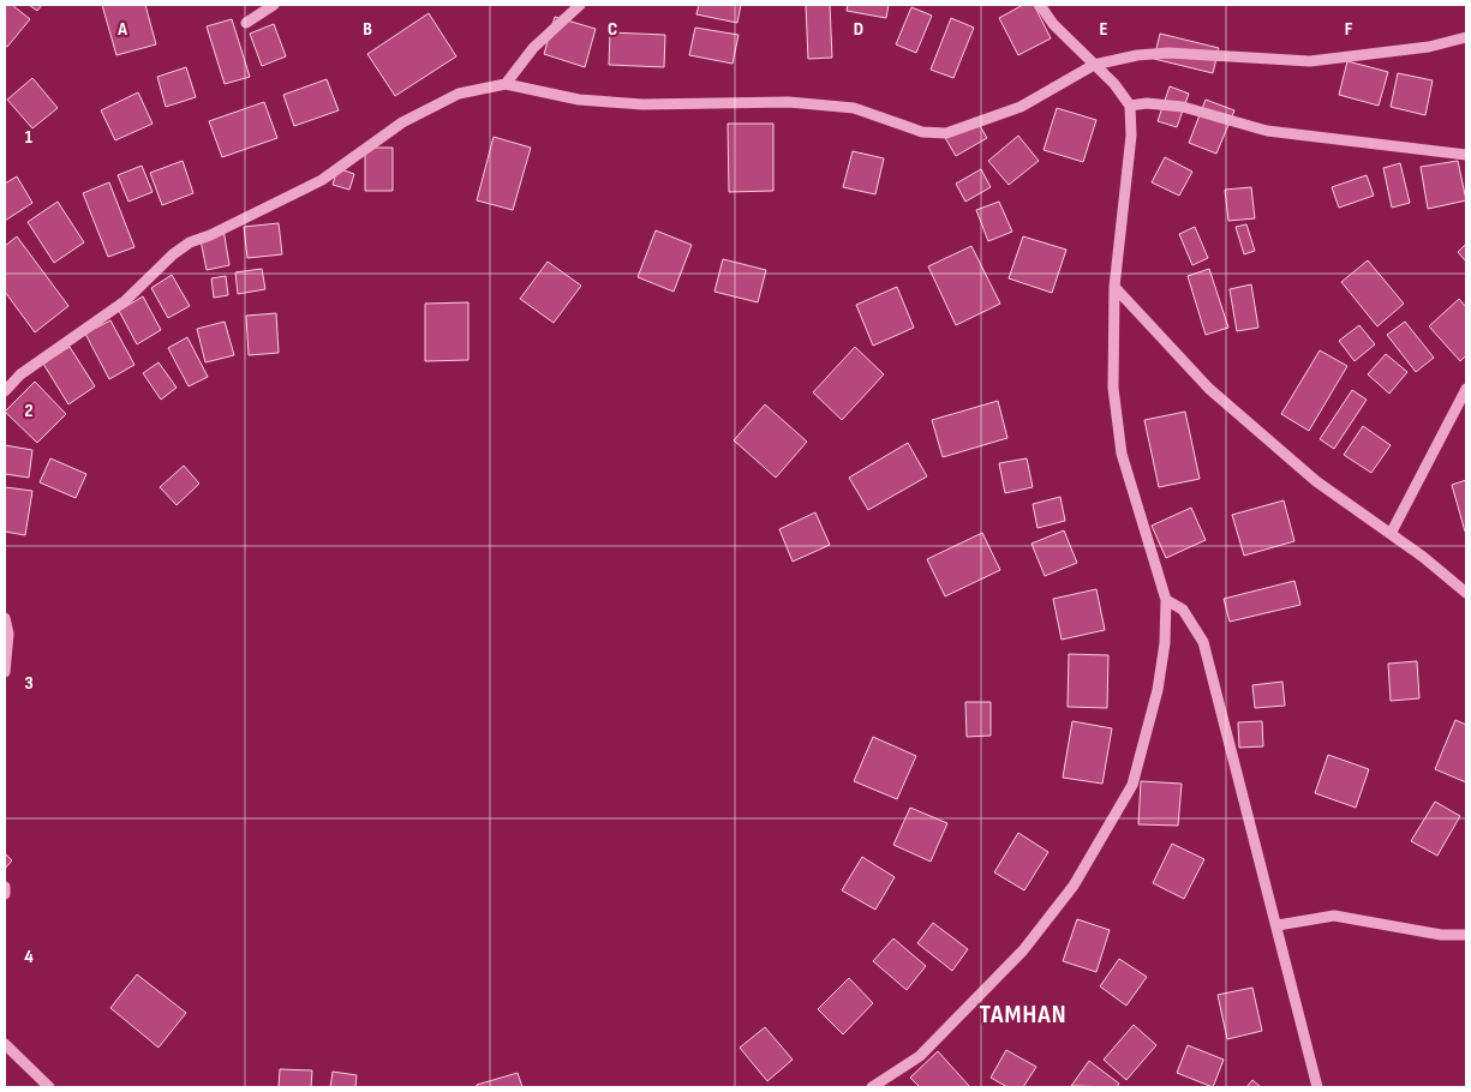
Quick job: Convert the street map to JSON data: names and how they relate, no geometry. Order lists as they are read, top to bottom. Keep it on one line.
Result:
{"districts":["TAMHAN"],"grid":{"columns":["A","B","C","D","E","F"],"rows":["1","2","3","4"]}}
